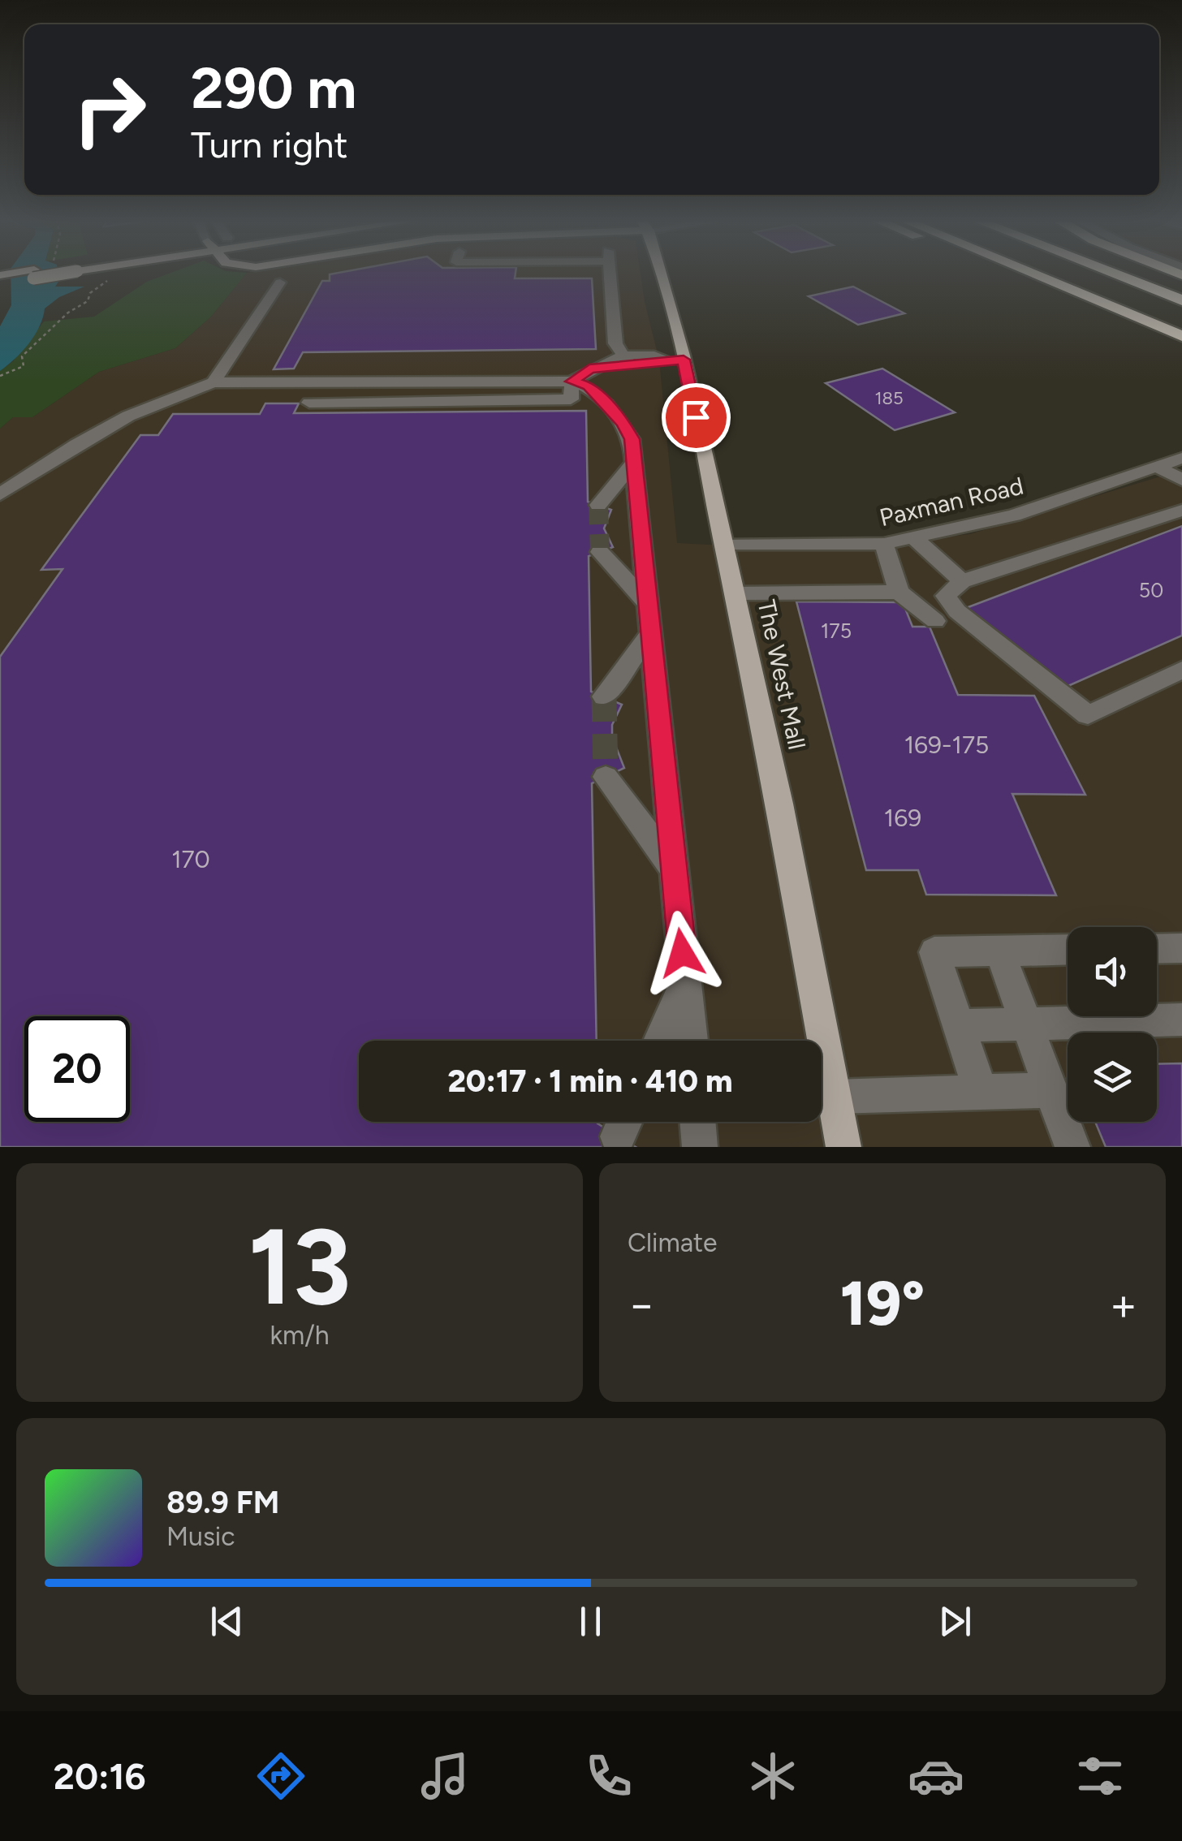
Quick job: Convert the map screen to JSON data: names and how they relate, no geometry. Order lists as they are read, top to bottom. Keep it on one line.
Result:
{"streets":{"main road":["The West Mall"],"street":["Paxman Road"]},"crossings":[["Paxman Road","The West Mall"]],"house_numbers":["185","50","175","169-175","169","170"],"page":{"turn":["290 m","Turn right"],"limit":"20","trip":"20:17 · 1 min · 410 m","tile":[["13","km/h"],"Climate"],"heat":["−","19°","+"],"song":["89.9 FM","Music"],"tabs":"20:16"}}
